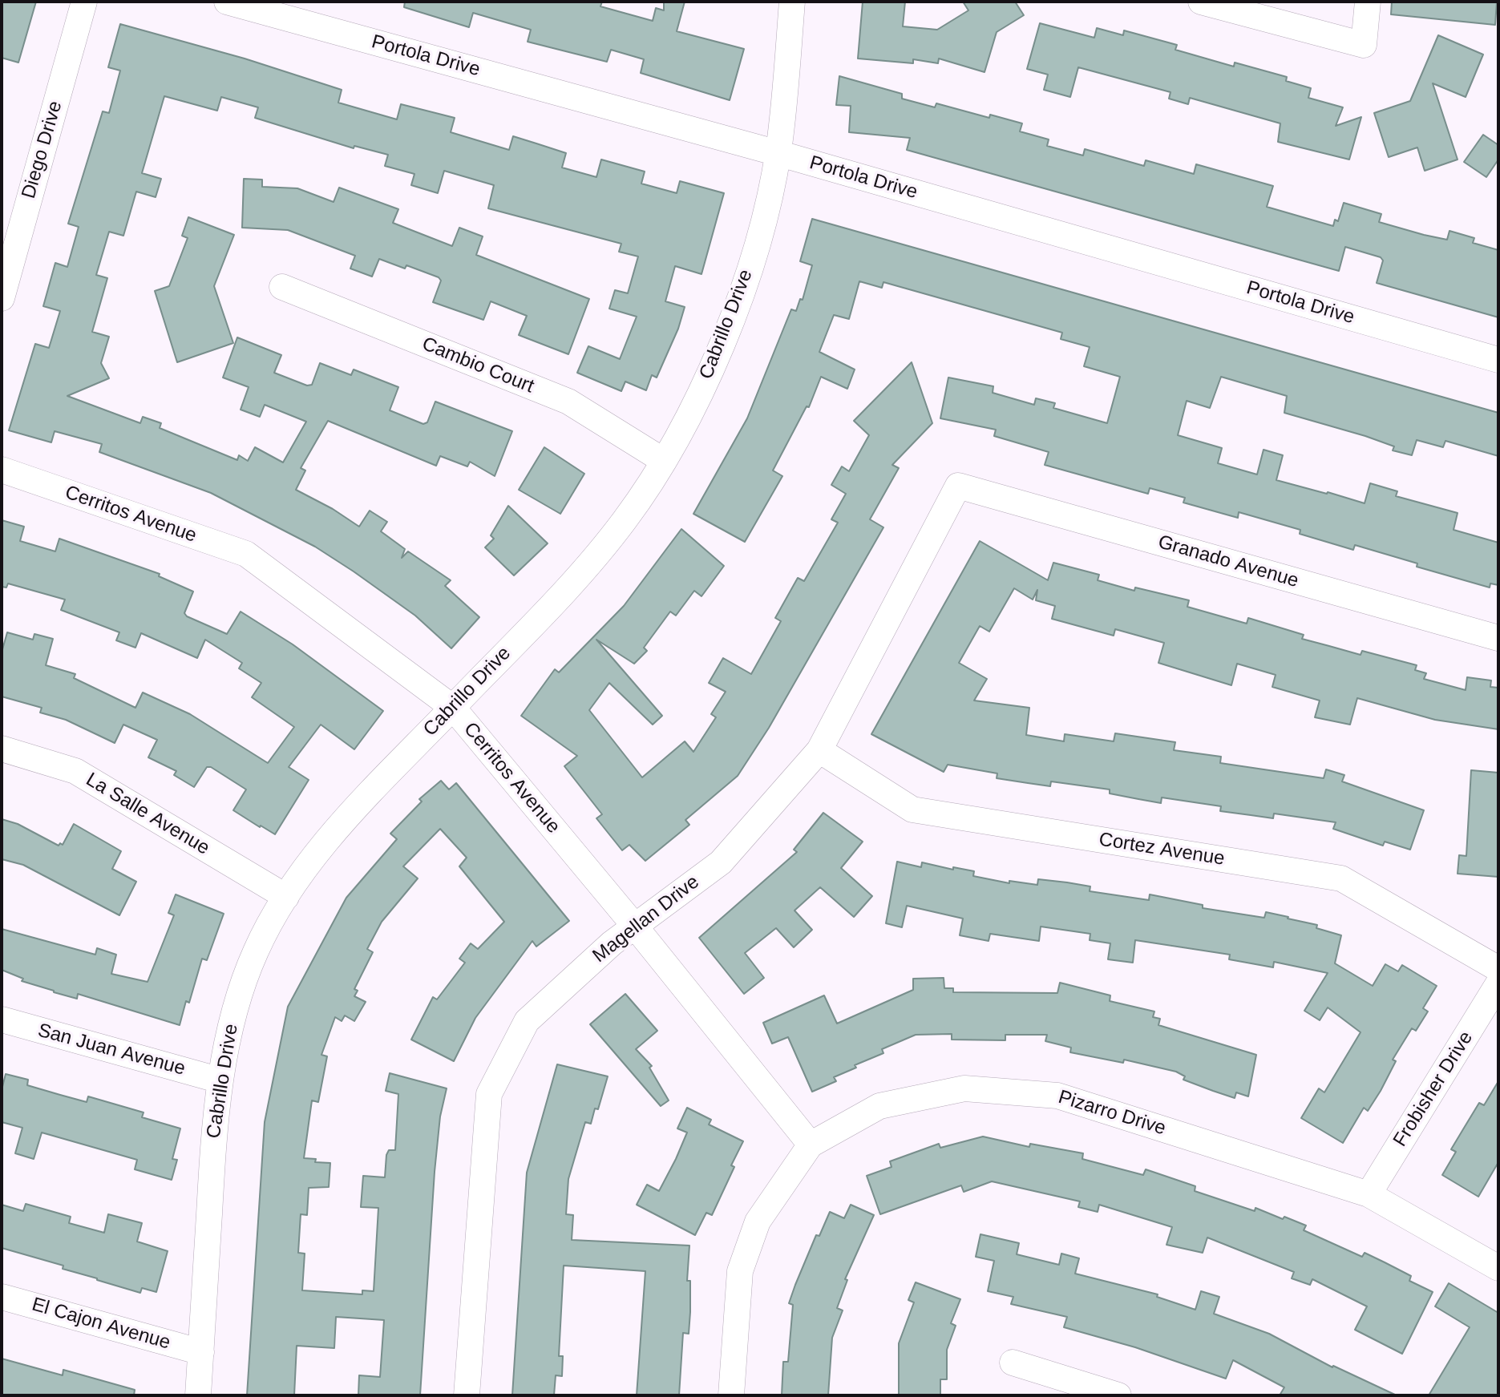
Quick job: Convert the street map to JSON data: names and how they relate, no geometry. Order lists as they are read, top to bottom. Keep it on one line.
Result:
{"streets":{"street":["Portola Drive","Diego Drive","Cabrillo Drive","Cambio Court","Cerritos Avenue","Granado Avenue","La Salle Avenue","Cortez Avenue","Magellan Drive","San Juan Avenue","Frobisher Drive","Pizarro Drive","El Cajon Avenue"]},"crossings":[["Portola Drive","Cabrillo Drive"],["Cabrillo Drive","Cambio Court"],["Cabrillo Drive","Cerritos Avenue"],["Cabrillo Drive","La Salle Avenue"],["Cabrillo Drive","San Juan Avenue"],["Cabrillo Drive","El Cajon Avenue"],["Cerritos Avenue","Magellan Drive"],["Cerritos Avenue","Pizarro Drive"],["Granado Avenue","Magellan Drive"],["Cortez Avenue","Magellan Drive"],["Frobisher Drive","Pizarro Drive"]]}
